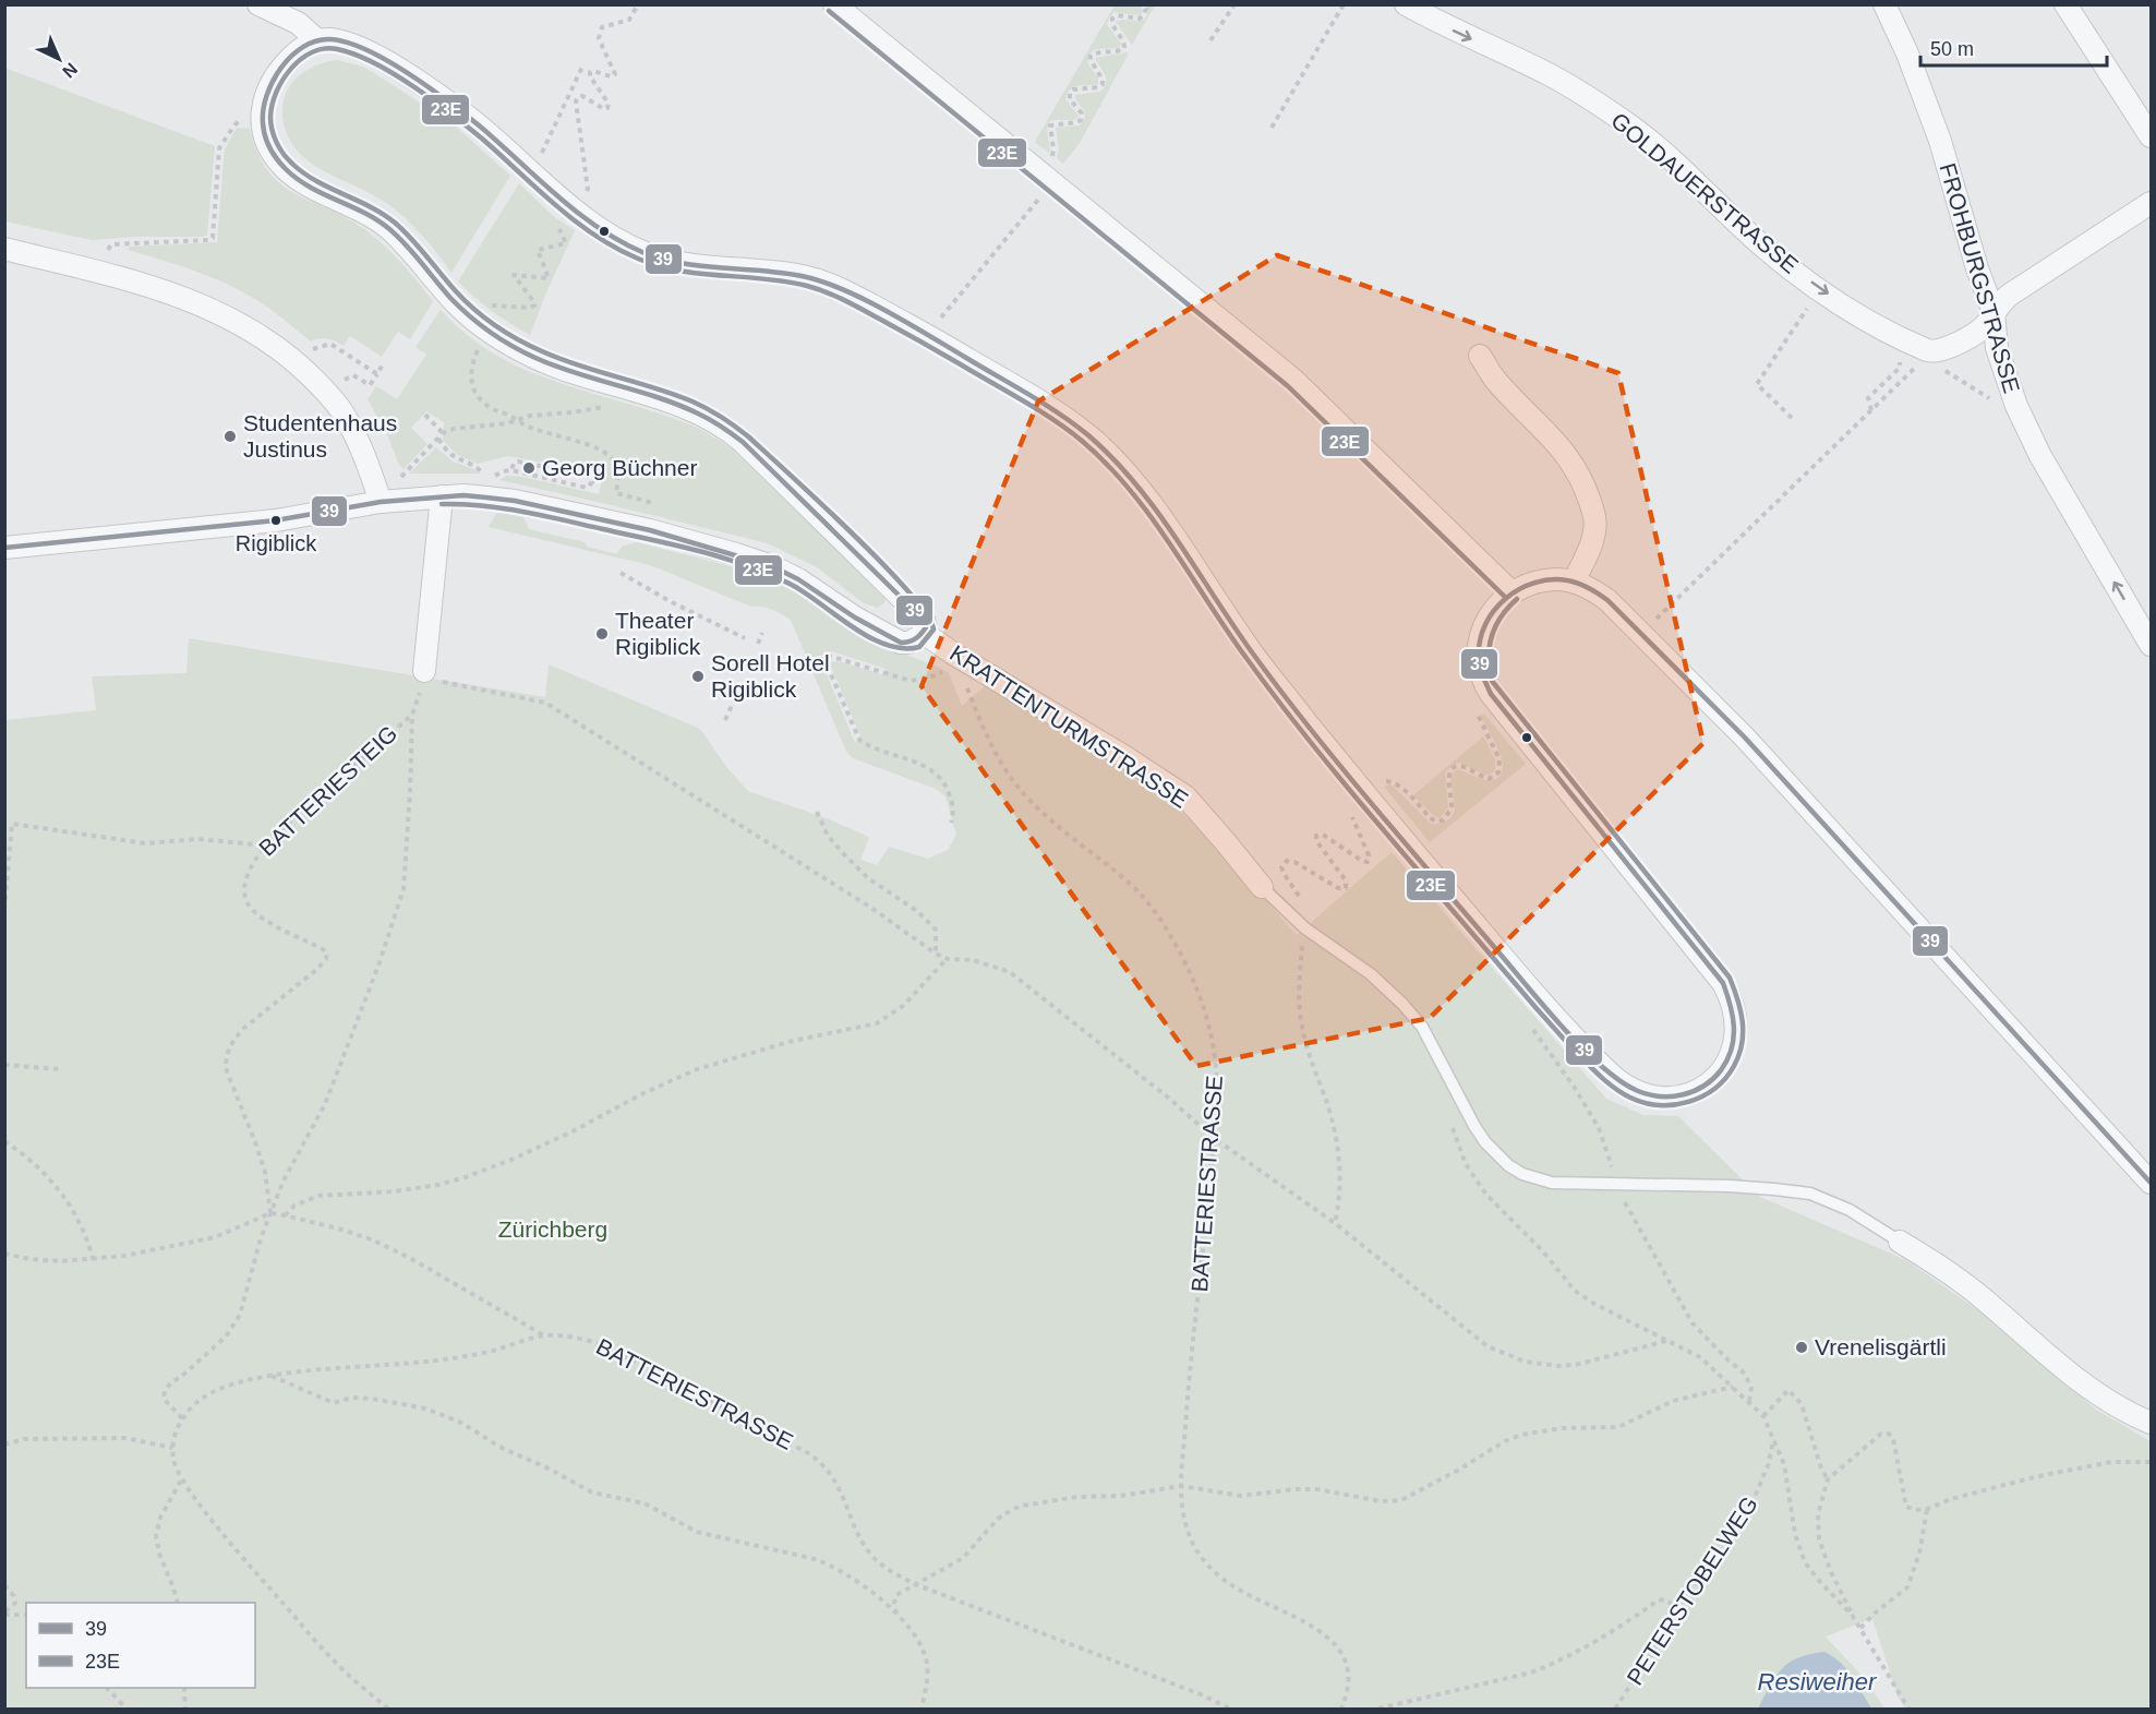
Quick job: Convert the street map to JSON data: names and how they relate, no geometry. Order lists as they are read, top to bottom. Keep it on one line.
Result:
{"streets":{"street":["GOLDAUERSTRASSE","FROHBURGSTRASSE","KRATTENTURMSTRASSE"],"path":["BATTERIESTEIG","BATTERIESTRASSE","PETERSTOBELWEG"]},"crossings":[["GOLDAUERSTRASSE","FROHBURGSTRASSE"],["KRATTENTURMSTRASSE","BATTERIESTRASSE"],["BATTERIESTEIG","BATTERIESTRASSE"]],"one_way":["GOLDAUERSTRASSE","FROHBURGSTRASSE"],"water":["Resiweiher"],"parks":["Zürichberg"],"places":["Studentenhaus Justinus","Georg Büchner","Rigiblick","Theater Rigiblick","Sorell Hotel Rigiblick","Vrenelisgärtli"],"lines":["transit line 23E","transit line 39"],"legend":["39","23E"],"scale_bar":"50 m","north":"bottom right"}
